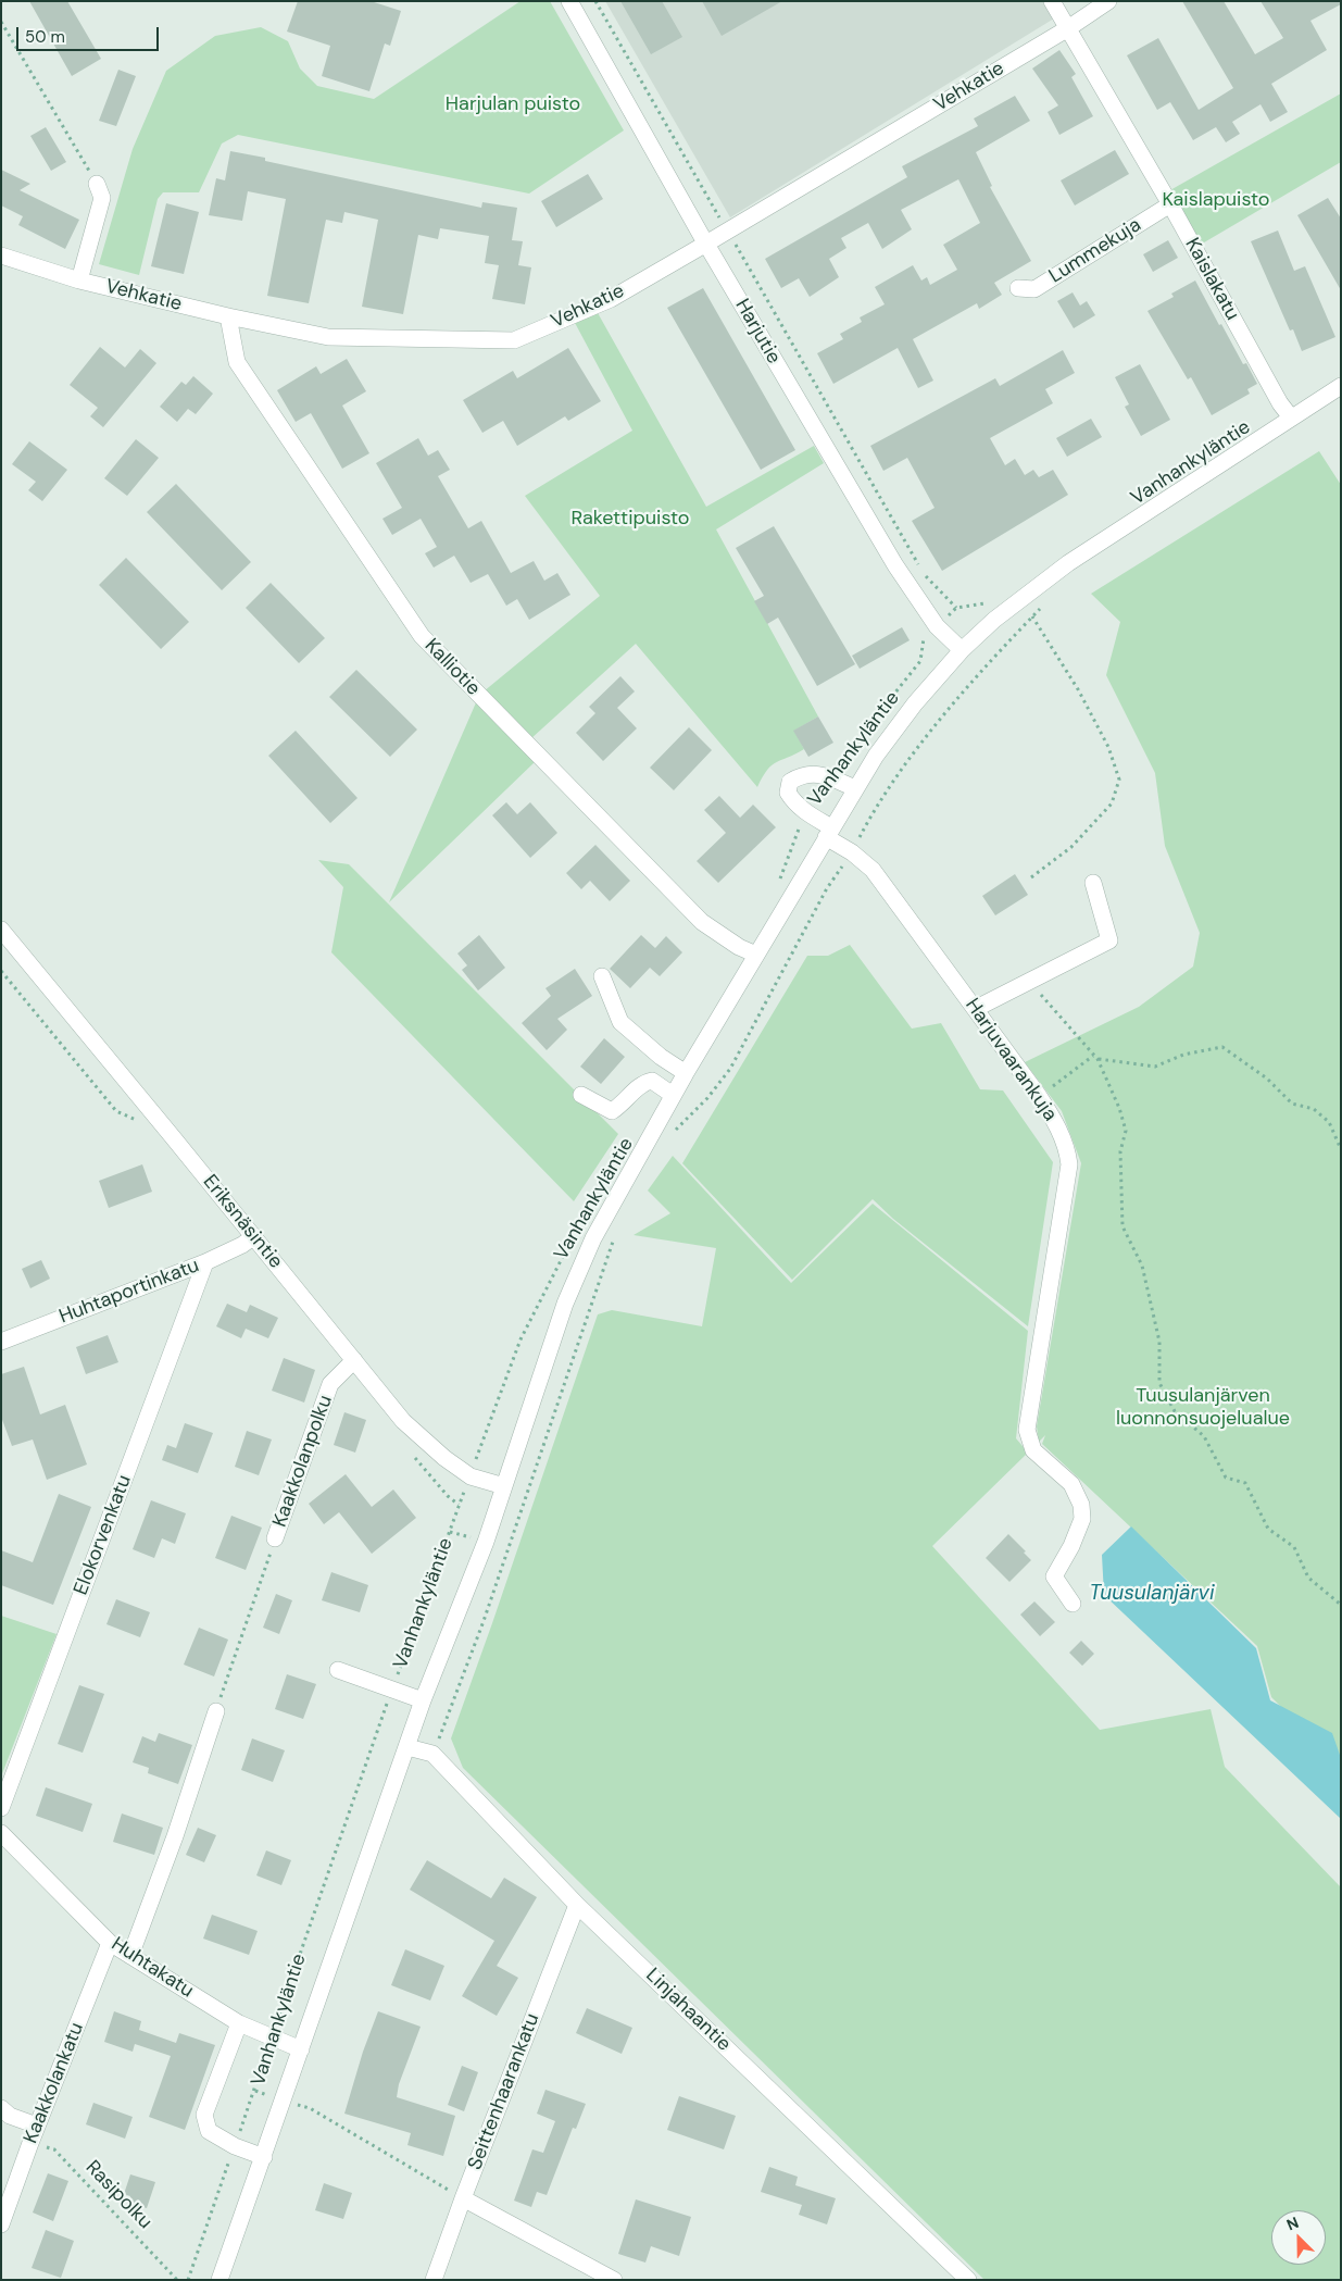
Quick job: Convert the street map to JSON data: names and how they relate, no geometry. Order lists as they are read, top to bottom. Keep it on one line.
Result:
{"streets":{"street":["Vehkatie","Lummekuja","Kaislakatu","Harjutie","Vanhankyläntie","Kalliotie","Harjuvaarankuja","Eriksnäsintie","Huhtaportinkatu","Kaakkolanpolku","Elokorvenkatu","Huhtakatu","Linjahaantie","Kaakkolankatu","Seittenhaarankatu"],"path":["Rasipolku"]},"crossings":[["Vehkatie","Kaislakatu"],["Vehkatie","Harjutie"],["Vehkatie","Kalliotie"],["Lummekuja","Kaislakatu"],["Kaislakatu","Vanhankyläntie"],["Harjutie","Vanhankyläntie"],["Vanhankyläntie","Kalliotie"],["Vanhankyläntie","Harjuvaarankuja"],["Vanhankyläntie","Eriksnäsintie"],["Vanhankyläntie","Huhtakatu"],["Vanhankyläntie","Linjahaantie"],["Eriksnäsintie","Huhtaportinkatu"],["Eriksnäsintie","Kaakkolanpolku"],["Huhtaportinkatu","Elokorvenkatu"],["Huhtakatu","Kaakkolankatu"],["Linjahaantie","Seittenhaarankatu"],["Kaakkolankatu","Rasipolku"]],"water":["Tuusulanjärvi"],"parks":["Harjulan puisto","Kaislapuisto","Rakettipuisto","Tuusulanjärven luonnonsuojelualue"],"scale_bar":"50 m","north":"top left"}
